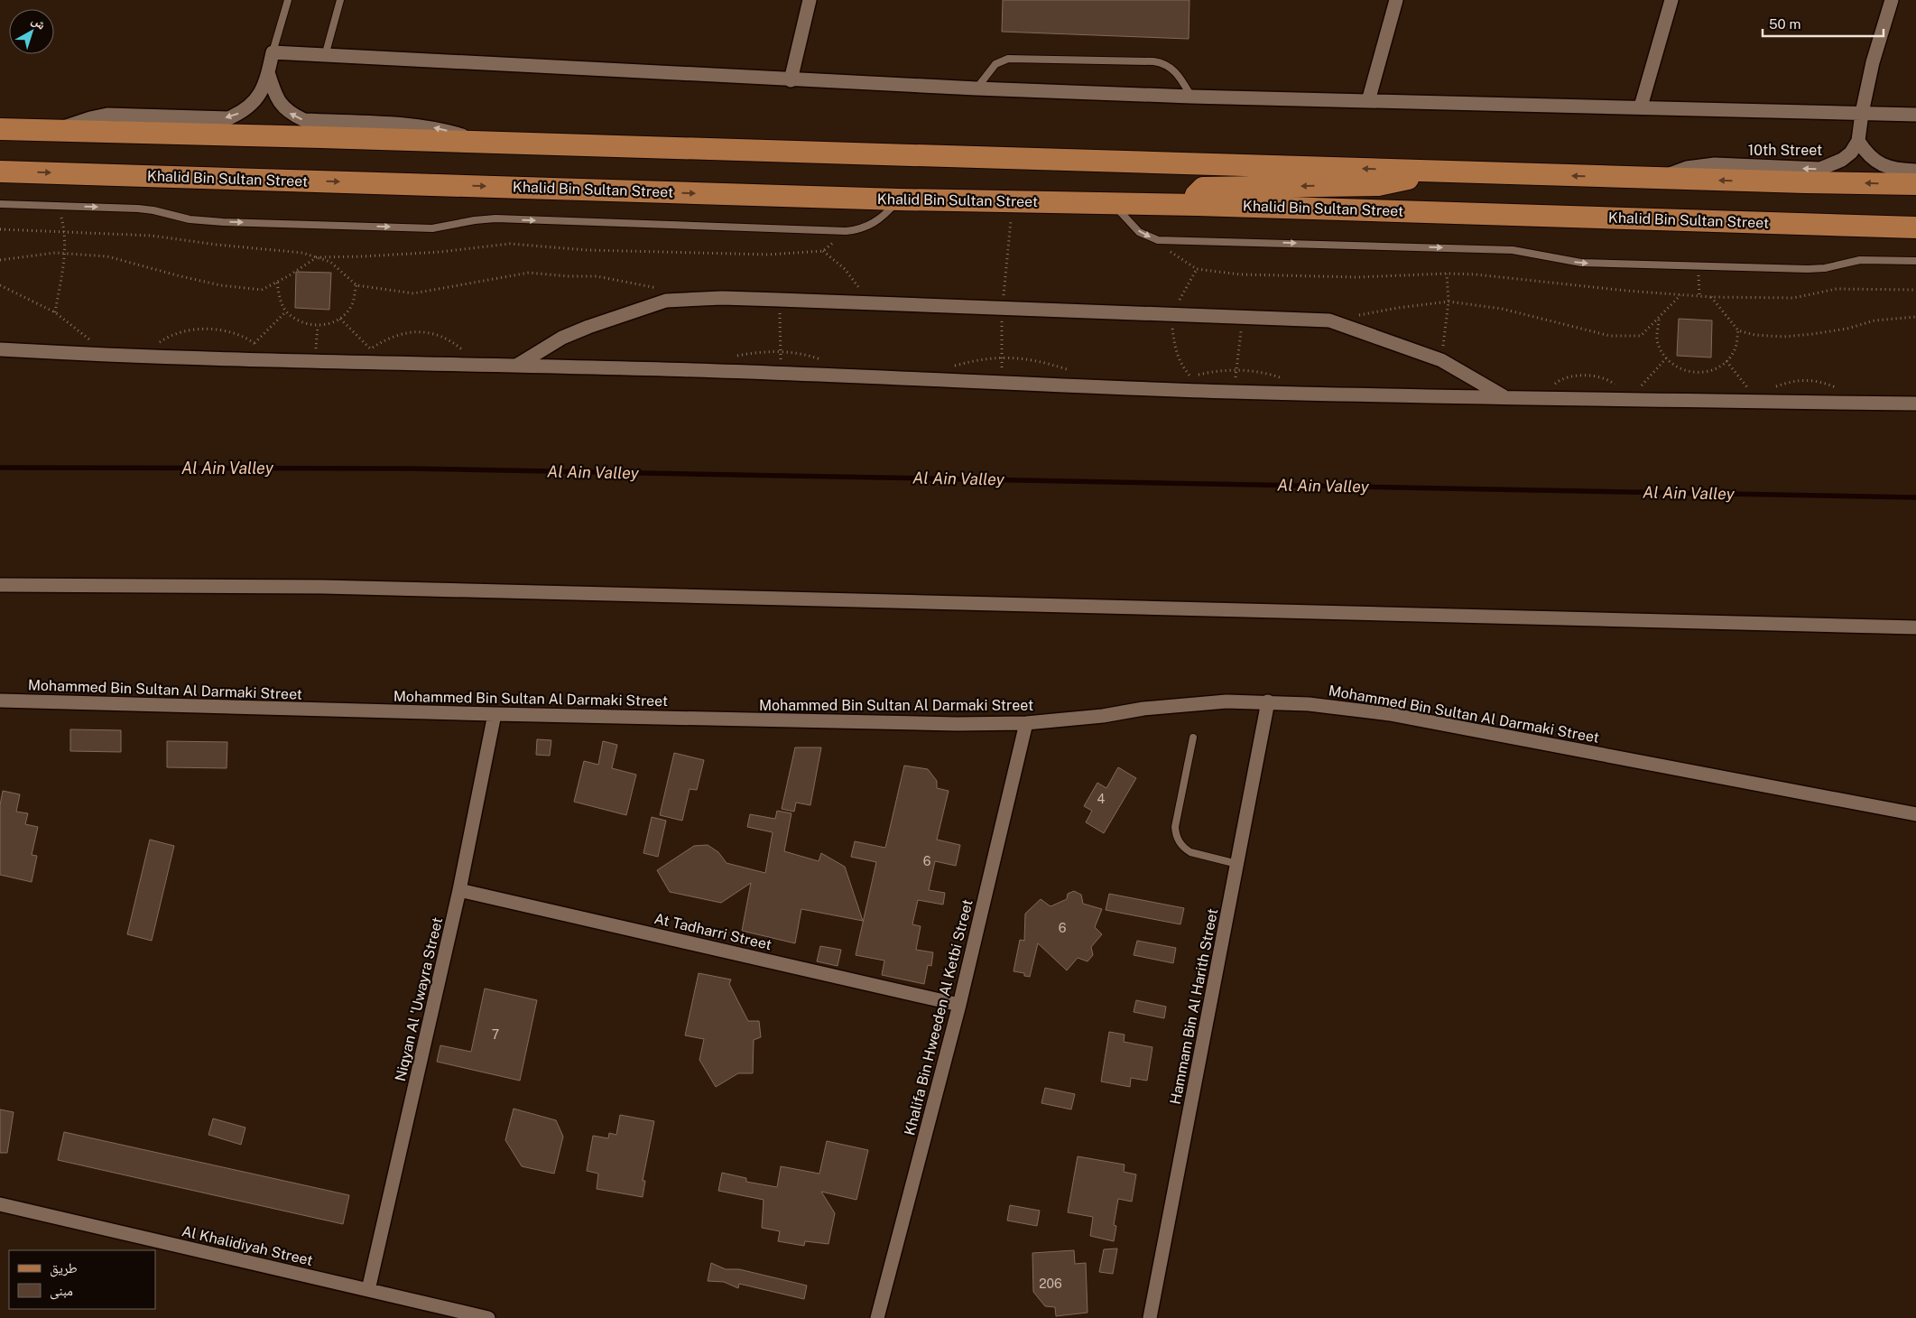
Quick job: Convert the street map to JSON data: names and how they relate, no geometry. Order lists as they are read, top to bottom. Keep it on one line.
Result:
{"streets":{"main road":["Khalid Bin Sultan Street"],"street":["10th Street","Mohammed Bin Sultan Al Darmaki Street","At Tadharri Street","Niqyan Al 'Uwayra Street","Hammam Bin Al Harith Street","Khalifa Bin Hweeden Al Ketbi Street","Al Khalidiyah Street"]},"crossings":[["Mohammed Bin Sultan Al Darmaki Street","Niqyan Al 'Uwayra Street"],["Mohammed Bin Sultan Al Darmaki Street","Hammam Bin Al Harith Street"],["Mohammed Bin Sultan Al Darmaki Street","Khalifa Bin Hweeden Al Ketbi Street"],["At Tadharri Street","Niqyan Al 'Uwayra Street"],["At Tadharri Street","Khalifa Bin Hweeden Al Ketbi Street"],["Niqyan Al 'Uwayra Street","Al Khalidiyah Street"]],"water":["Al Ain Valley"],"house_numbers":["4","6","6","7","206"],"legend":["طريق","مبنى"],"scale_bar":"50 m","north":"top right"}
